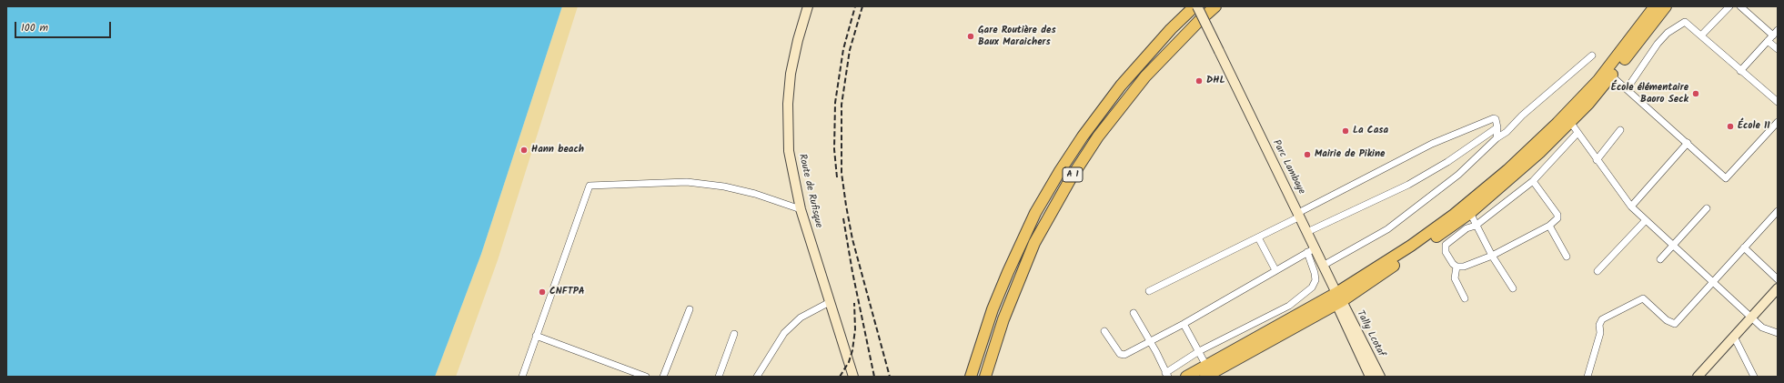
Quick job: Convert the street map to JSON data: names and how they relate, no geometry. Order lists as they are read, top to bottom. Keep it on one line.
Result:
{"streets":{"highway":["A 1"],"street":["Parc Lambaye","Route de Rufisque","Tally Lcotaf"]},"crossings":[["Parc Lambaye","A 1"],["Parc Lambaye","Tally Lcotaf"]],"places":["Gare Routière des Baux Maraichers","DHL","École élémentaire Baoro Seck","École 11","La Casa","Hann beach","Mairie de Pikine","CNFTPA"],"scale_bar":"100 m"}
